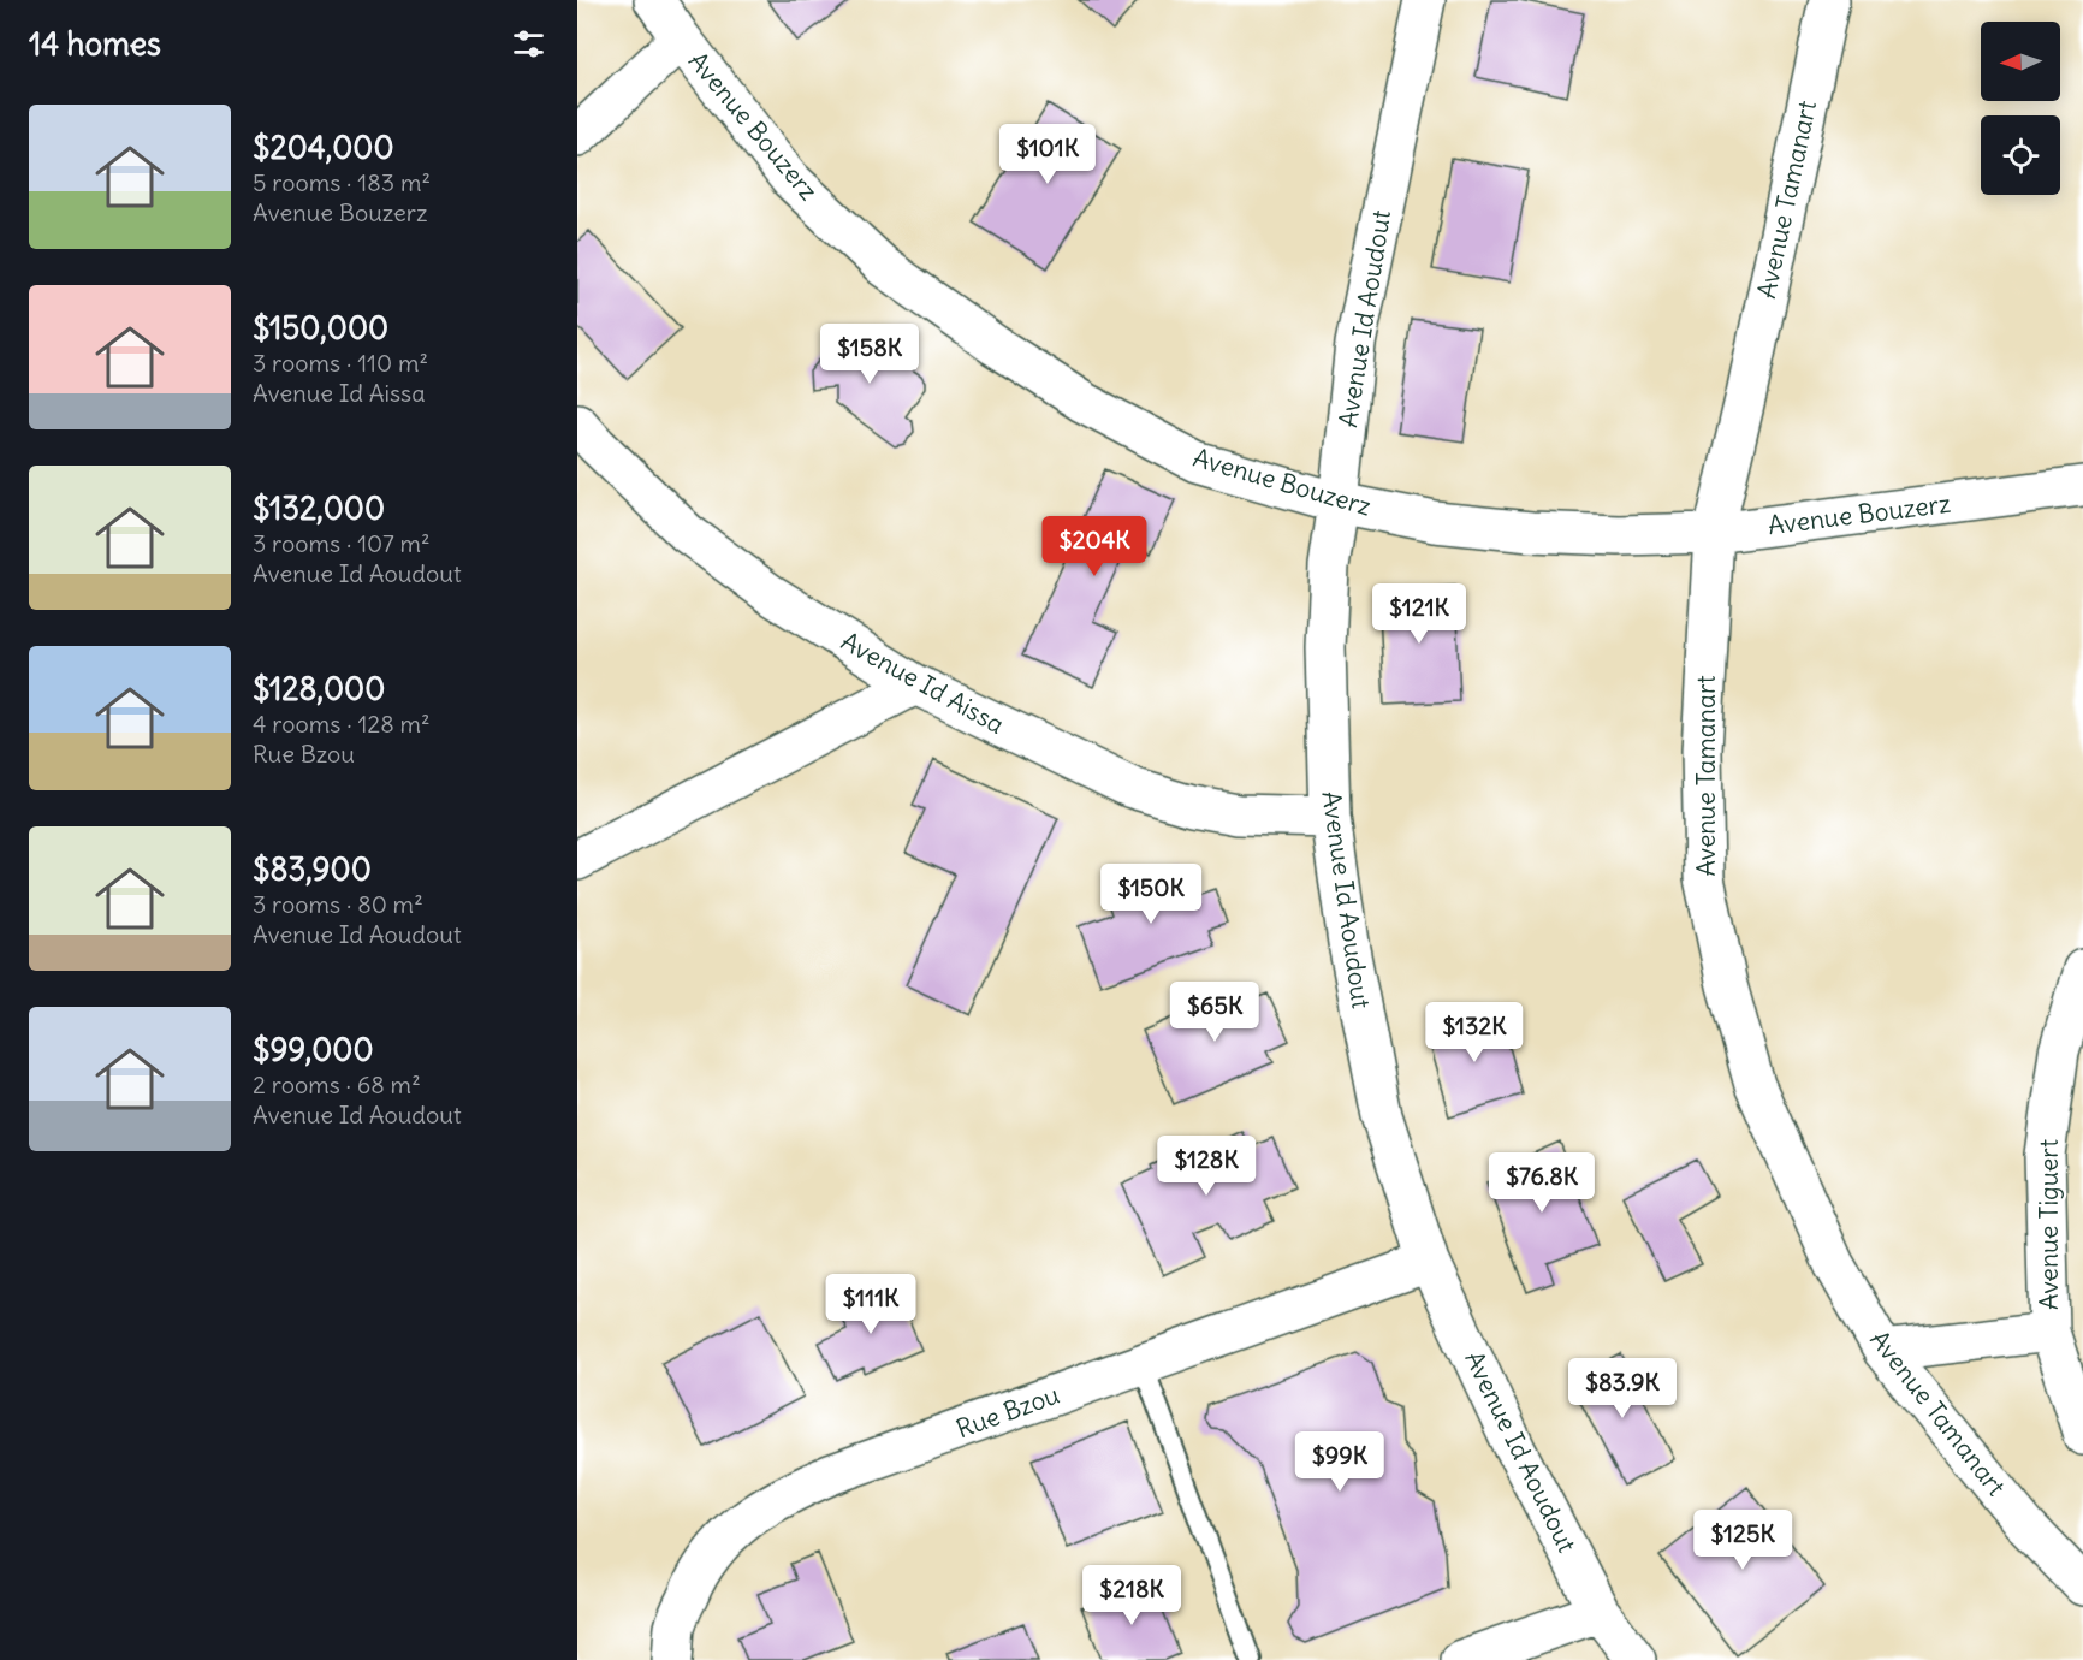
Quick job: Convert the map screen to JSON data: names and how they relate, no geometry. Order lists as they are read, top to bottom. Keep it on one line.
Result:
{"streets":{"street":["Avenue Bouzerz","Avenue Tamanart","Avenue Id Aoudout","Avenue Id Aissa","Avenue Tiguert","Rue Bzou"]},"crossings":[["Avenue Bouzerz","Avenue Tamanart"],["Avenue Bouzerz","Avenue Id Aoudout"],["Avenue Id Aoudout","Avenue Id Aissa"],["Avenue Id Aoudout","Rue Bzou"]],"north":"left","page":{"heading":"14 homes","list":[{"name":"$204,000","note":"5 rooms · 183 m² · Avenue Bouzerz"},{"name":"$150,000","note":"3 rooms · 110 m² · Avenue Id Aissa"},{"name":"$132,000","note":"3 rooms · 107 m² · Avenue Id Aoudout"},{"name":"$128,000","note":"4 rooms · 128 m² · Rue Bzou"},{"name":"$83,900","note":"3 rooms · 80 m² · Avenue Id Aoudout"},{"name":"$99,000","note":"2 rooms · 68 m² · Avenue Id Aoudout"}],"price":["$101K","$158K","$204K","$121K","$150K","$65K","$132K","$128K","$76.8K","$111K","$83.9K","$99K","$125K","$218K"]}}
